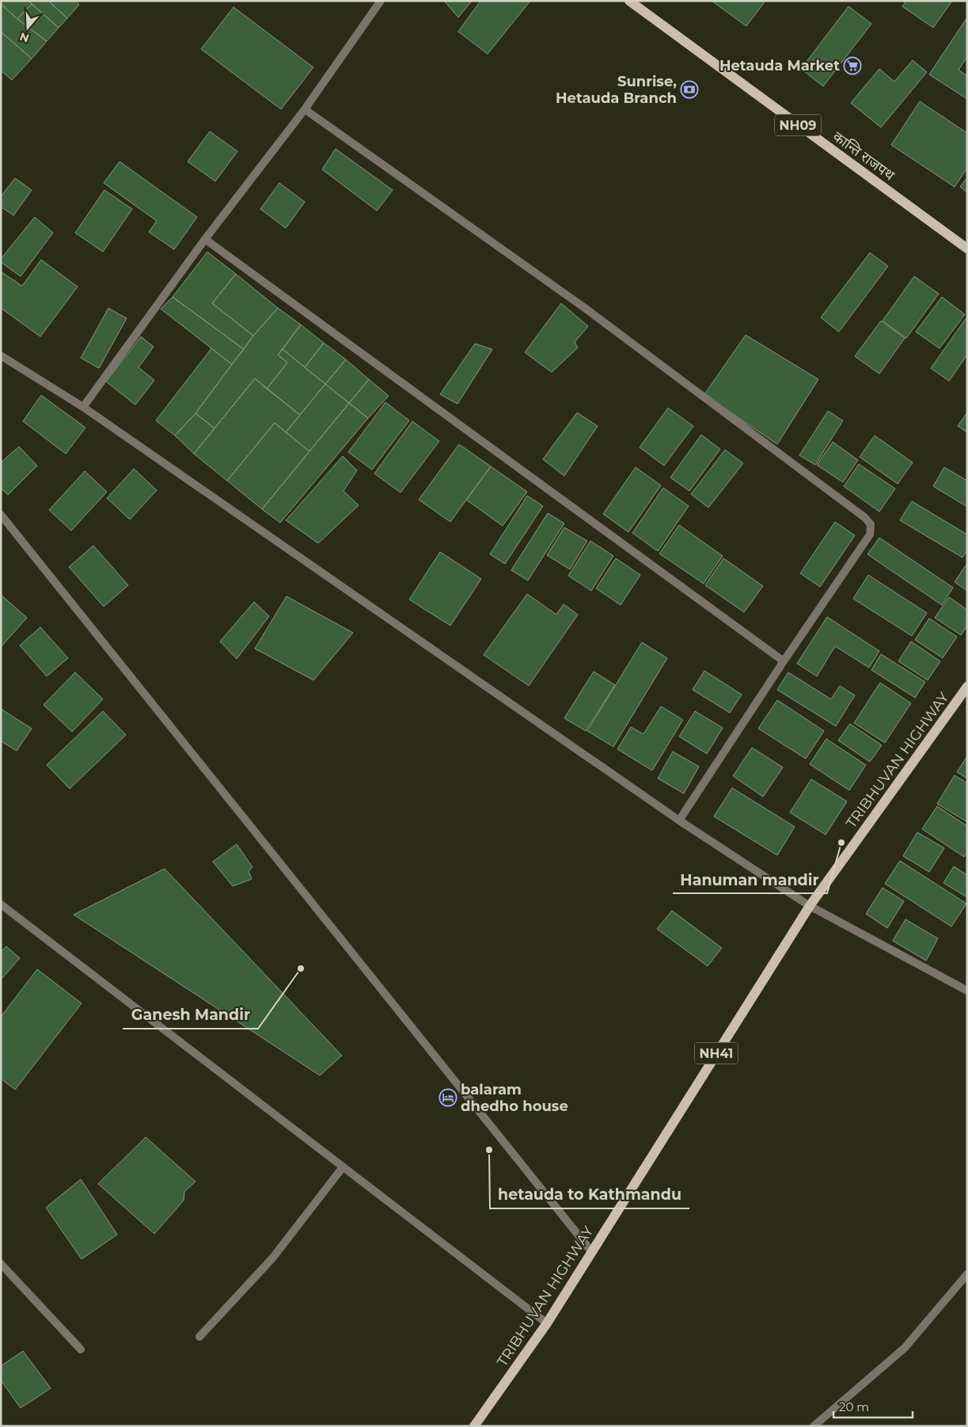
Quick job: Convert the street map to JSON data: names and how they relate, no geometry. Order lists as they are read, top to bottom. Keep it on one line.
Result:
{"streets":{"main road":["NH09","कान्ति राजपथ","TRIBHUVAN HIGHWAY","NH41"]},"places":{"supermarket":["Hetauda Market"],"bank":["Sunrise, Hetauda Branch"],"other":["Hanuman mandir","Ganesh Mandir","hetauda to Kathmandu"],"hotel":["balaram dhedho house"]},"scale_bar":"20 m","north":"bottom"}
